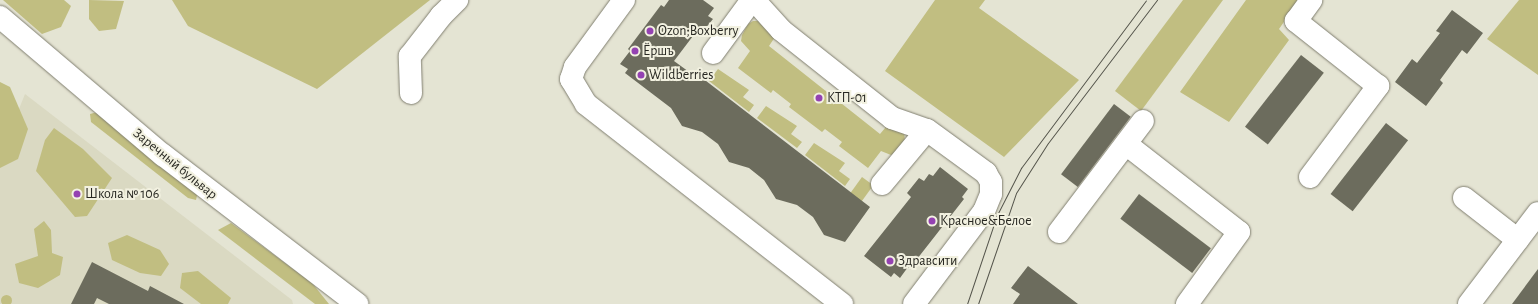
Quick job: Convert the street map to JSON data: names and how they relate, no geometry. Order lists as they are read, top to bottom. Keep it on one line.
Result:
{"streets":{"street":["Заречный бульвар"]},"places":["Ozon;Boxberry","Ёршъ","Wildberries","КТП-01","Школа № 106","Красное&Белое","Здравсити"]}
